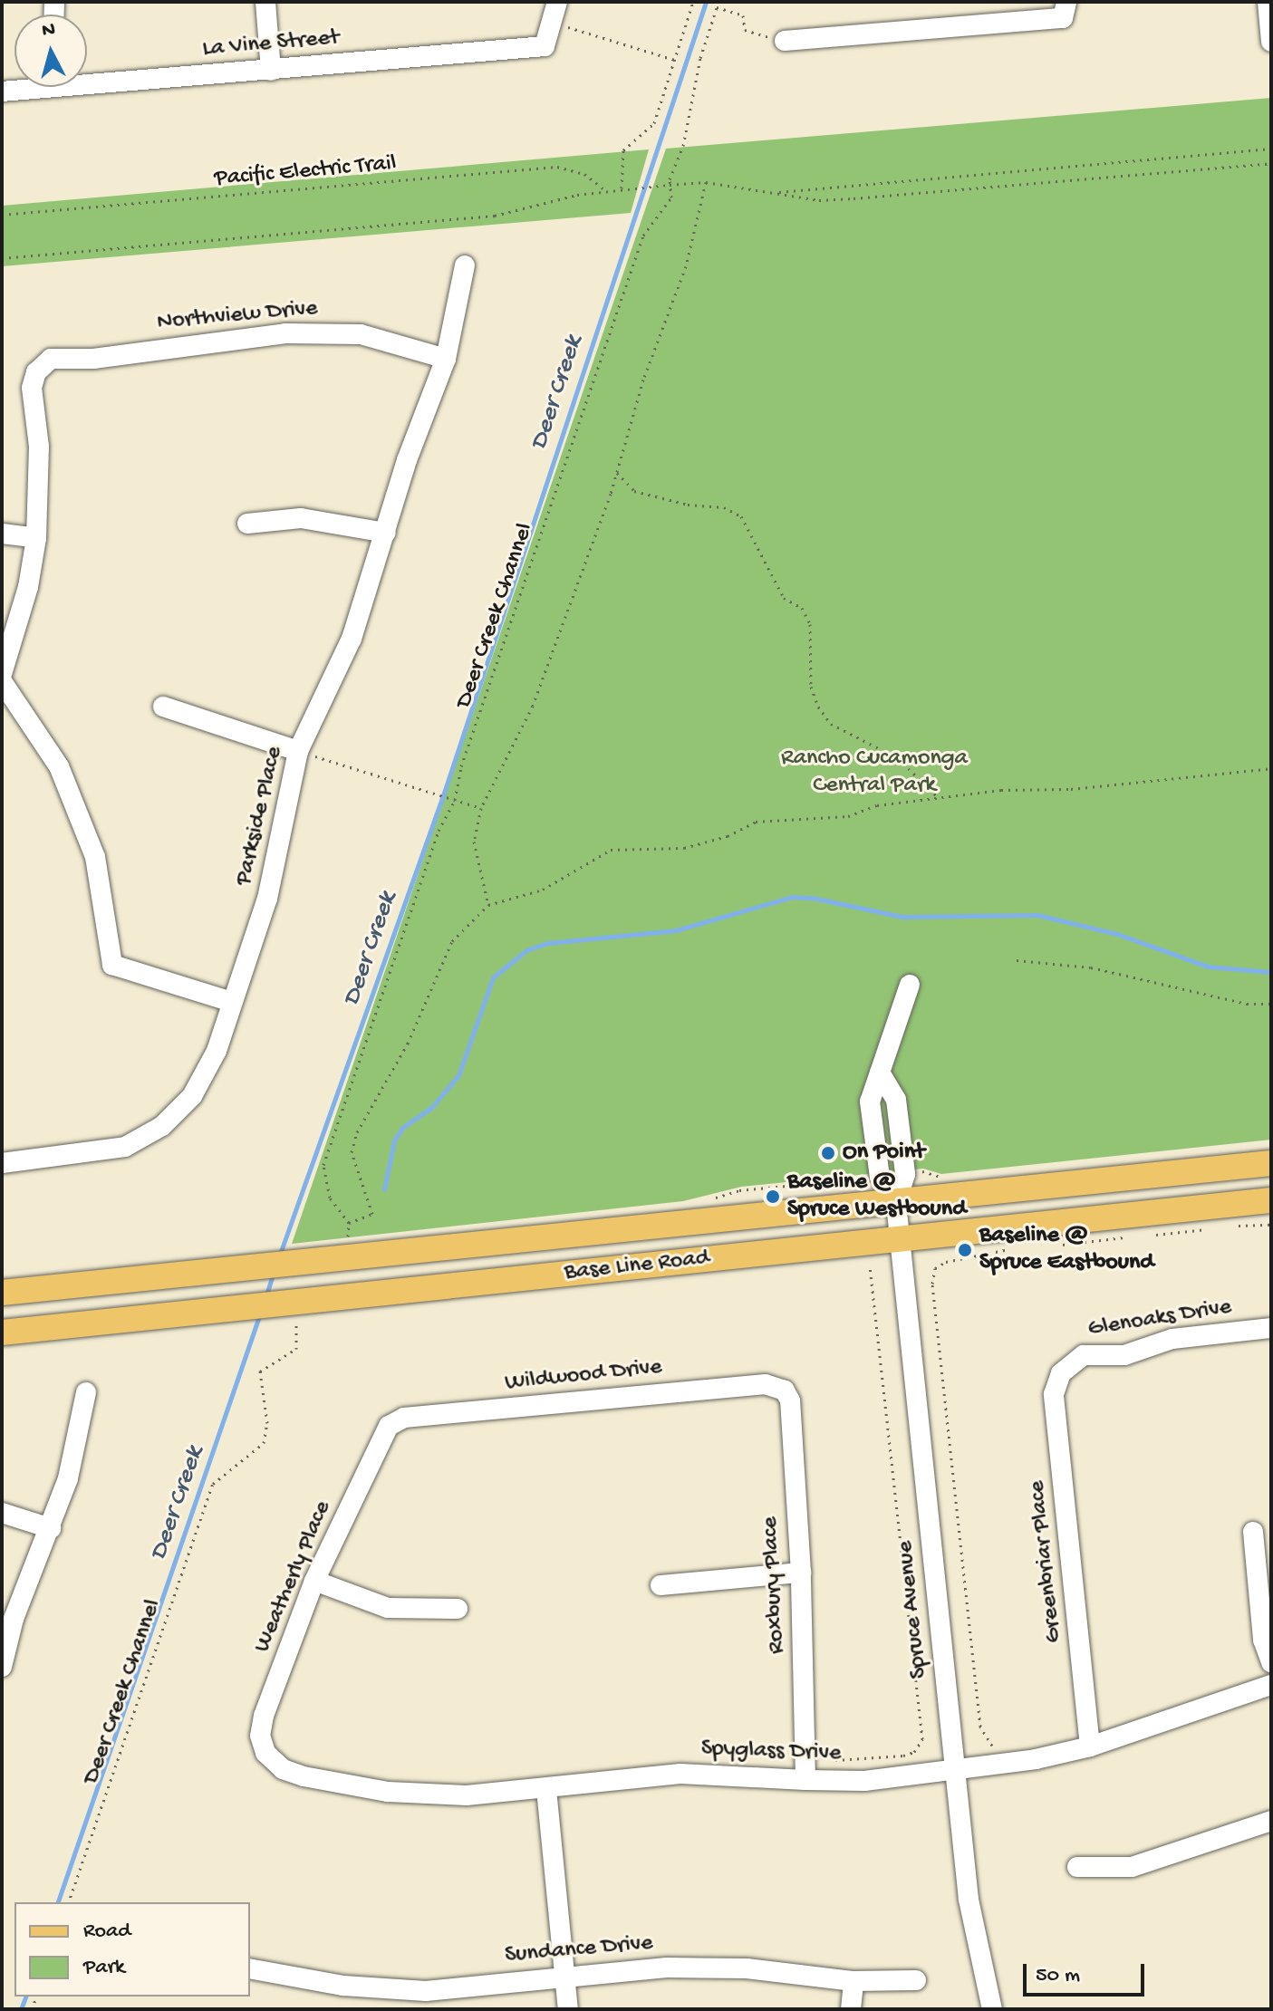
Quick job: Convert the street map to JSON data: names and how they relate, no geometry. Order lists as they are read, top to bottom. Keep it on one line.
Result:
{"streets":{"main road":["Base Line Road"],"street":["La Vine Street","Northview Drive","Parkside Place","Glenoaks Drive","Wildwood Drive","Greenbriar Place","Weatherly Place","Roxbury Place","Spruce Avenue","Spyglass Drive","Sundance Drive"],"path":["Pacific Electric Trail","Deer Creek Channel"]},"crossings":[["Northview Drive","Parkside Place"],["Base Line Road","Spruce Avenue"],["Glenoaks Drive","Greenbriar Place"],["Wildwood Drive","Weatherly Place"],["Wildwood Drive","Roxbury Place"],["Greenbriar Place","Spyglass Drive"],["Weatherly Place","Spyglass Drive"],["Roxbury Place","Spyglass Drive"],["Spruce Avenue","Spyglass Drive"]],"water":["Deer Creek"],"parks":["Rancho Cucamonga Central Park"],"places":["On Point","Baseline @ Spruce Westbound","Baseline @ Spruce Eastbound"],"legend":["Road","Park"],"scale_bar":"50 m","north":"top"}
